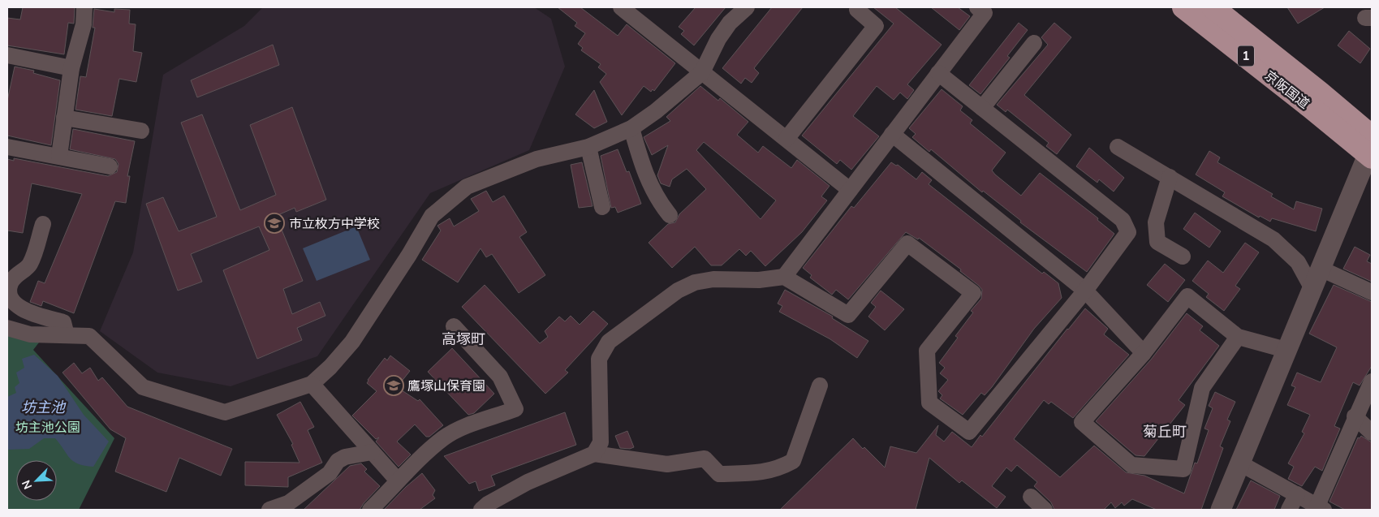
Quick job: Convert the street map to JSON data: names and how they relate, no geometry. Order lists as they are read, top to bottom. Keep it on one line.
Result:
{"streets":{"highway":["1","京阪国道"]},"districts":["高塚町","菊丘町"],"water":["坊主池"],"parks":["坊主池公園"],"places":{"school or university":["市立枚方中学校","鷹塚山保育園"]},"north":"bottom left"}
